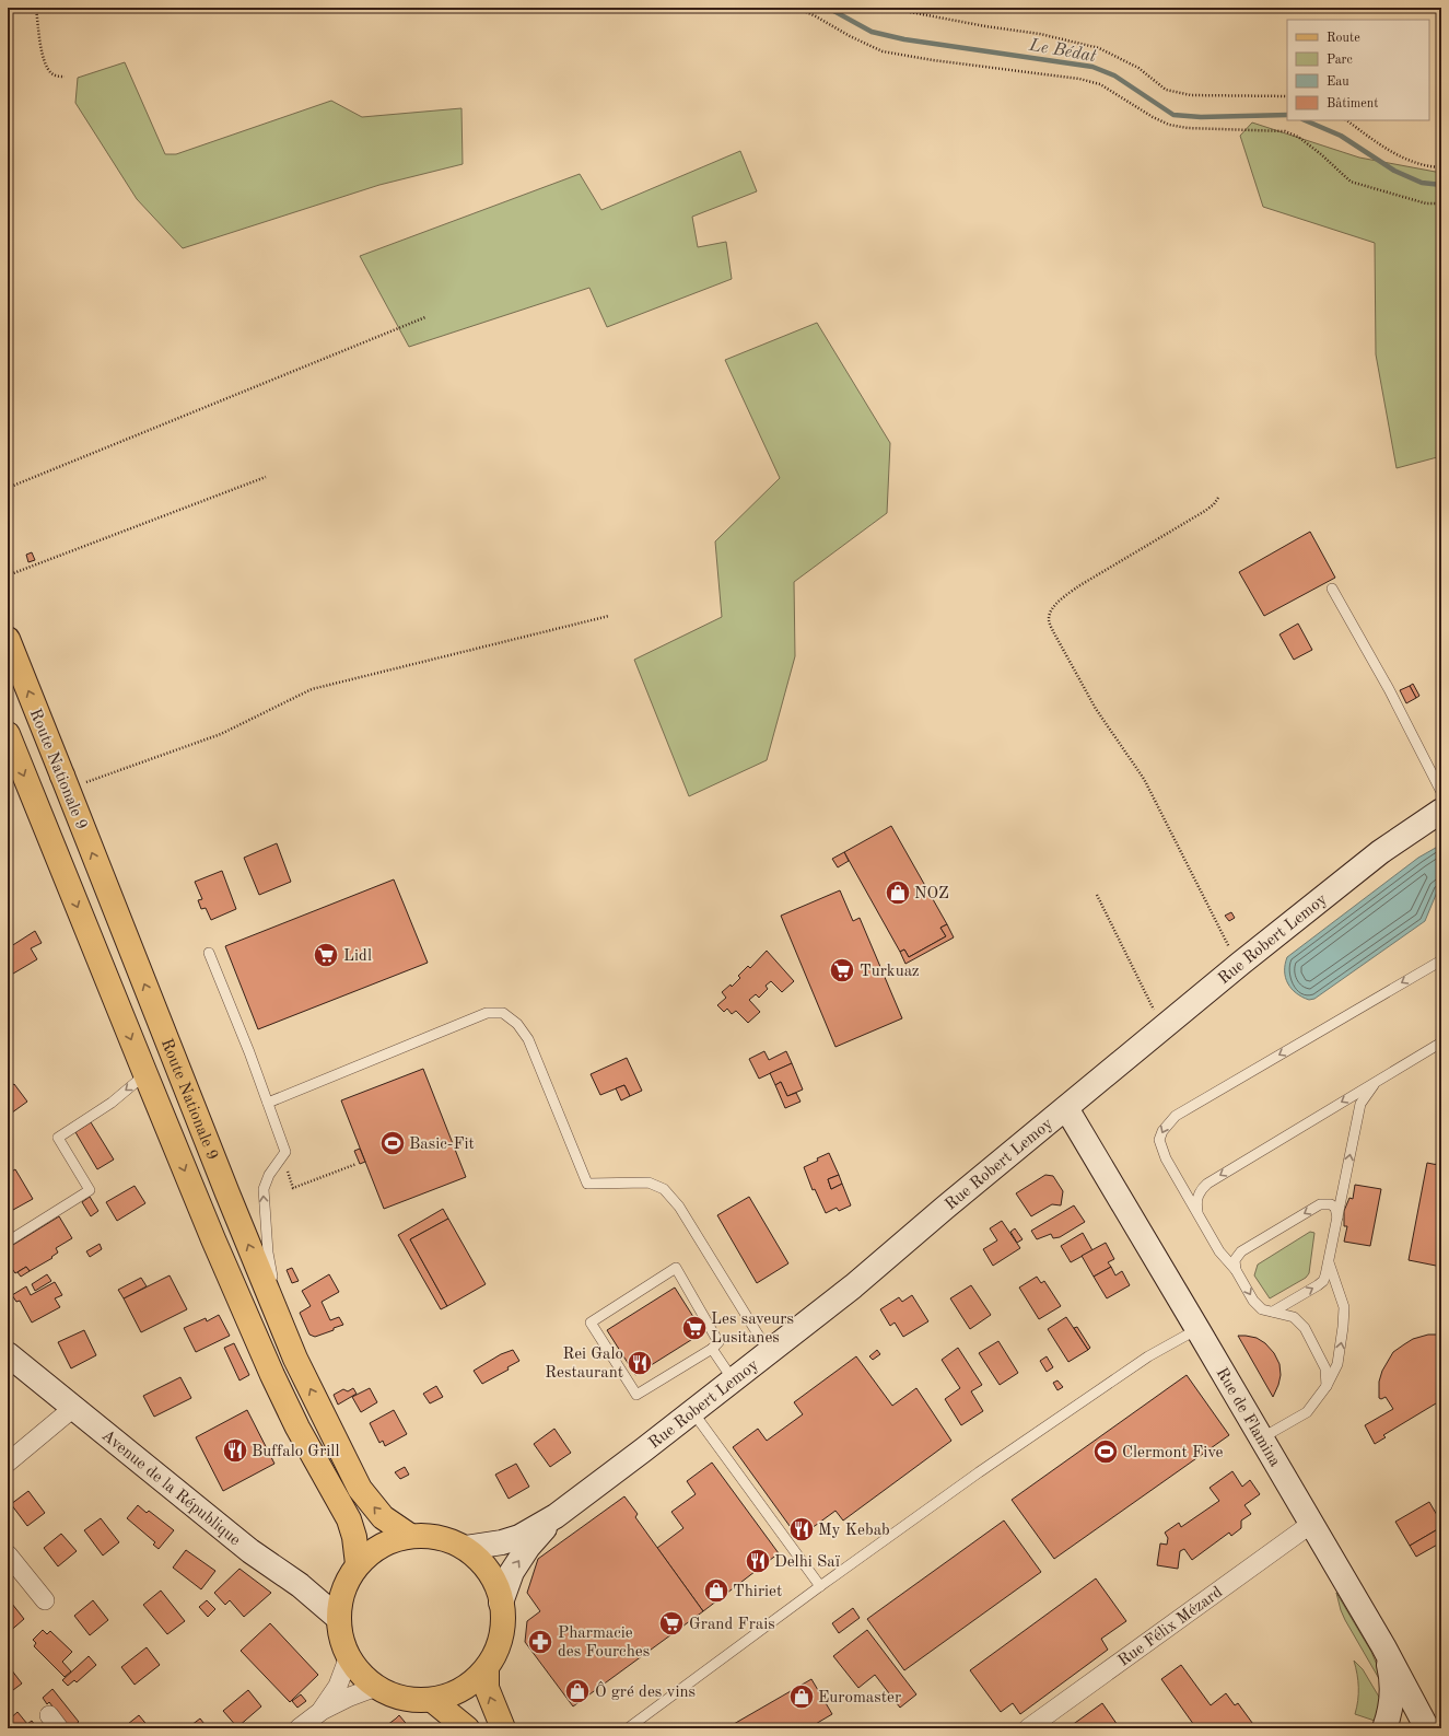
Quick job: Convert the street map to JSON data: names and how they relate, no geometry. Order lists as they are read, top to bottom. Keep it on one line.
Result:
{"streets":{"main road":["Route Nationale 9","Rue Robert Lemoy","Rue de Flamina","Avenue de la République"],"street":["Rue Félix Mézard"]},"crossings":[["Rue Robert Lemoy","Rue de Flamina"],["Rue de Flamina","Rue Félix Mézard"]],"water":["Le Bédat"],"places":{"shop":["NOZ","Thiriet","Ô gré des vins","Euromaster"],"supermarket":["Lidl","Turkuaz","Les saveurs Lusitanes","Grand Frais"],"sports":["Basic-Fit","Clermont Five"],"restaurant":["Rei Galo Restaurant","Buffalo Grill","My Kebab","Delhi Saï"],"pharmacy":["Pharmacie des Fourches"]},"legend":["Route","Parc","Eau","Bâtiment"]}
